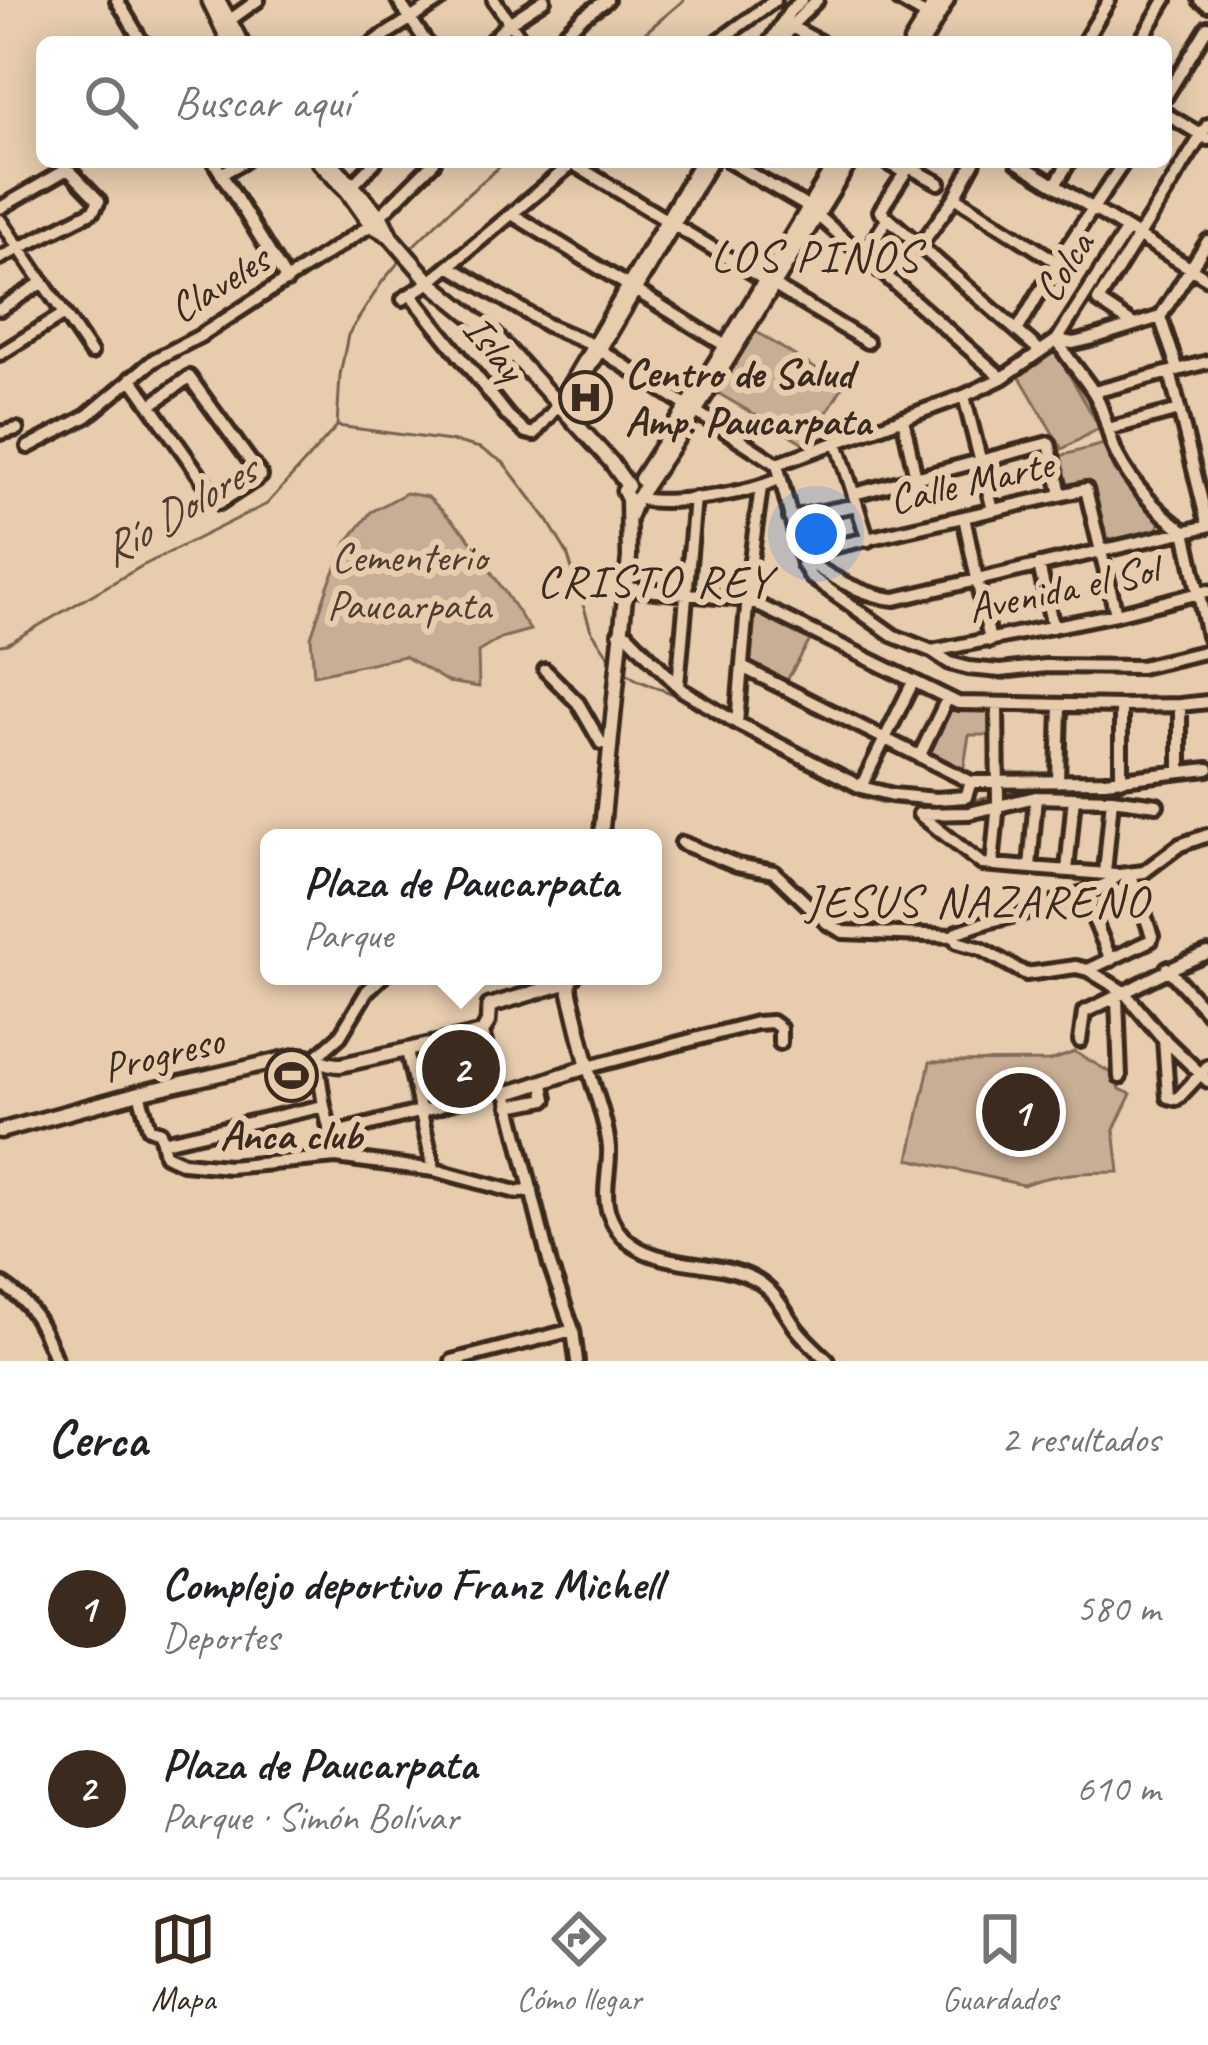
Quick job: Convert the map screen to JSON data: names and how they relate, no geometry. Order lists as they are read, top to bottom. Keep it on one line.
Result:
{"streets":{"main road":["Progreso"],"street":["Colca","Claveles","Islay","Calle Marte","Avenida el Sol"]},"districts":["LOS PINOS","CRISTO REY","JESUS NAZARENO"],"water":["Río Dolores"],"parks":["Cementerio Paucarpata"],"places":{"hospital":["Centro de Salud Amp. Paucarpata"],"sports":["Anca club"]},"page":{"search":"Buscar aquí","popup":["Plaza de Paucarpata","Parque"],"pins":["2","1"],"heading":["Cerca","2 resultados"],"list":[{"mark":"1","name":"Complejo deportivo Franz Michell","note":"Deportes","value":"580 m"},{"mark":"2","name":"Plaza de Paucarpata","note":"Parque · Simón Bolívar","value":"610 m"}],"nav":["Mapa","Cómo llegar","Guardados"]}}
